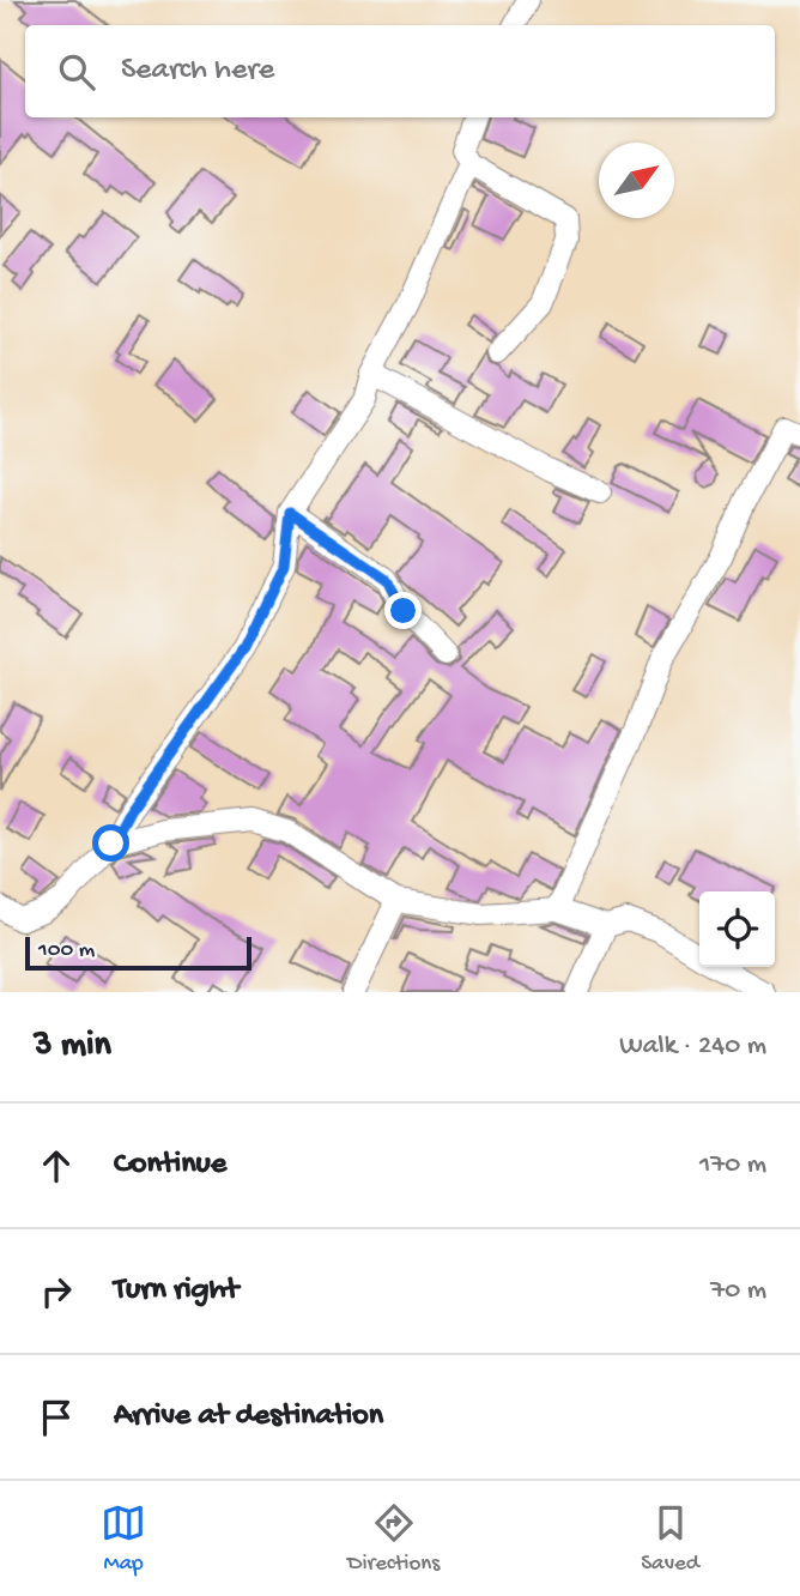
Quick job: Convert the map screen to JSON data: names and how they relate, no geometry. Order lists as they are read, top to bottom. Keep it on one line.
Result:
{"scale_bar":"100 m","north":"top right","page":{"search":"Search here","scale":"100 m","heading":["3 min","Walk · 240 m"],"list":[["Continue","170 m"],["Turn right","70 m"],"Arrive at destination"],"nav":["Map","Directions","Saved"]}}
